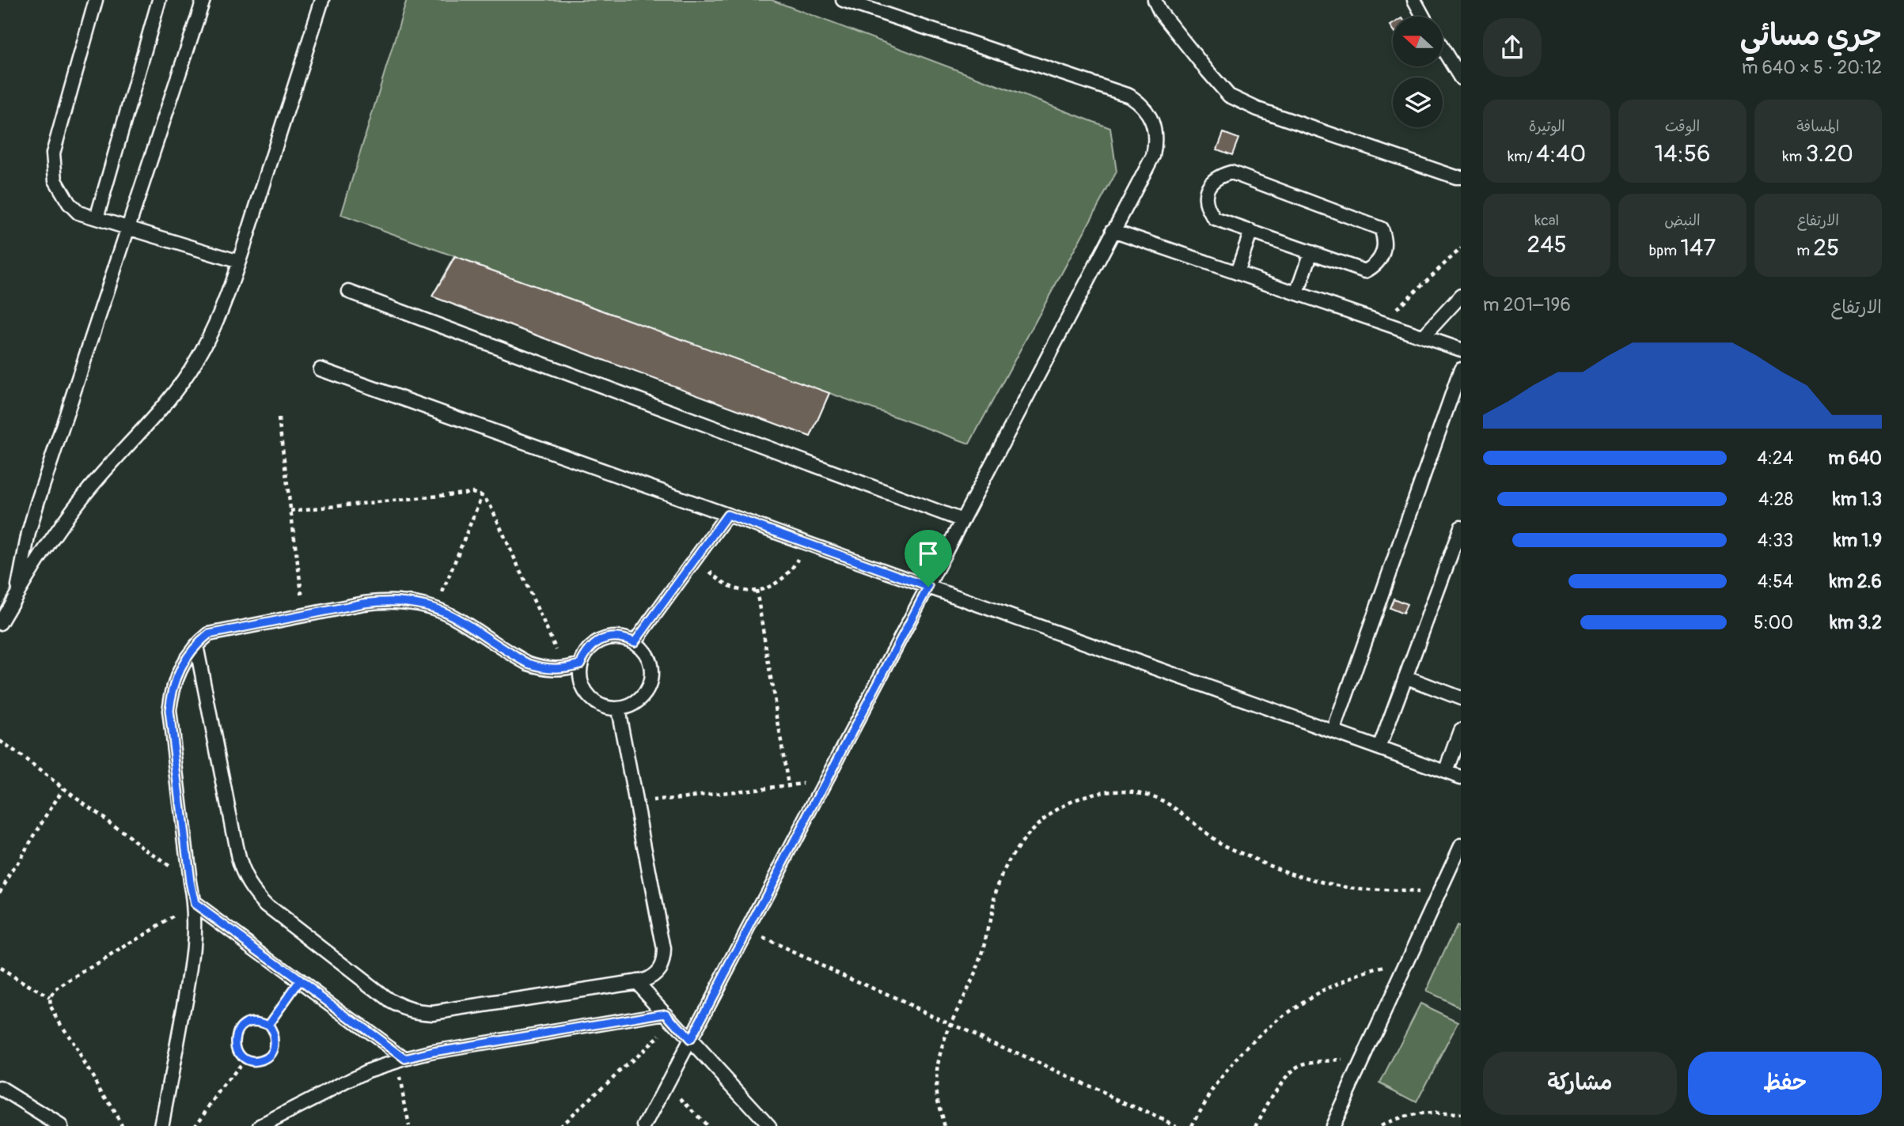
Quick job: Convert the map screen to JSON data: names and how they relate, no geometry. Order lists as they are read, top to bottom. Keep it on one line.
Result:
{"north":"left","page":{"heading":["جري مسائي","20:12 · 5 × 640 m"],"stats":[["المسافة","3.20 km"],["الوقت","14:56"],["الوتيرة","4:40 /km"],["الارتفاع","25 m"],["النبض","147 bpm"],["kcal","245"]],"chart":["الارتفاع","196–201 m"],"list":[{"name":"640 m","note":"4:24"},{"name":"1.3 km","note":"4:28"},{"name":"1.9 km","note":"4:33"},{"name":"2.6 km","note":"4:54"},{"name":"3.2 km","note":"5:00"}],"buttons":["حفظ","مشاركة"]}}
